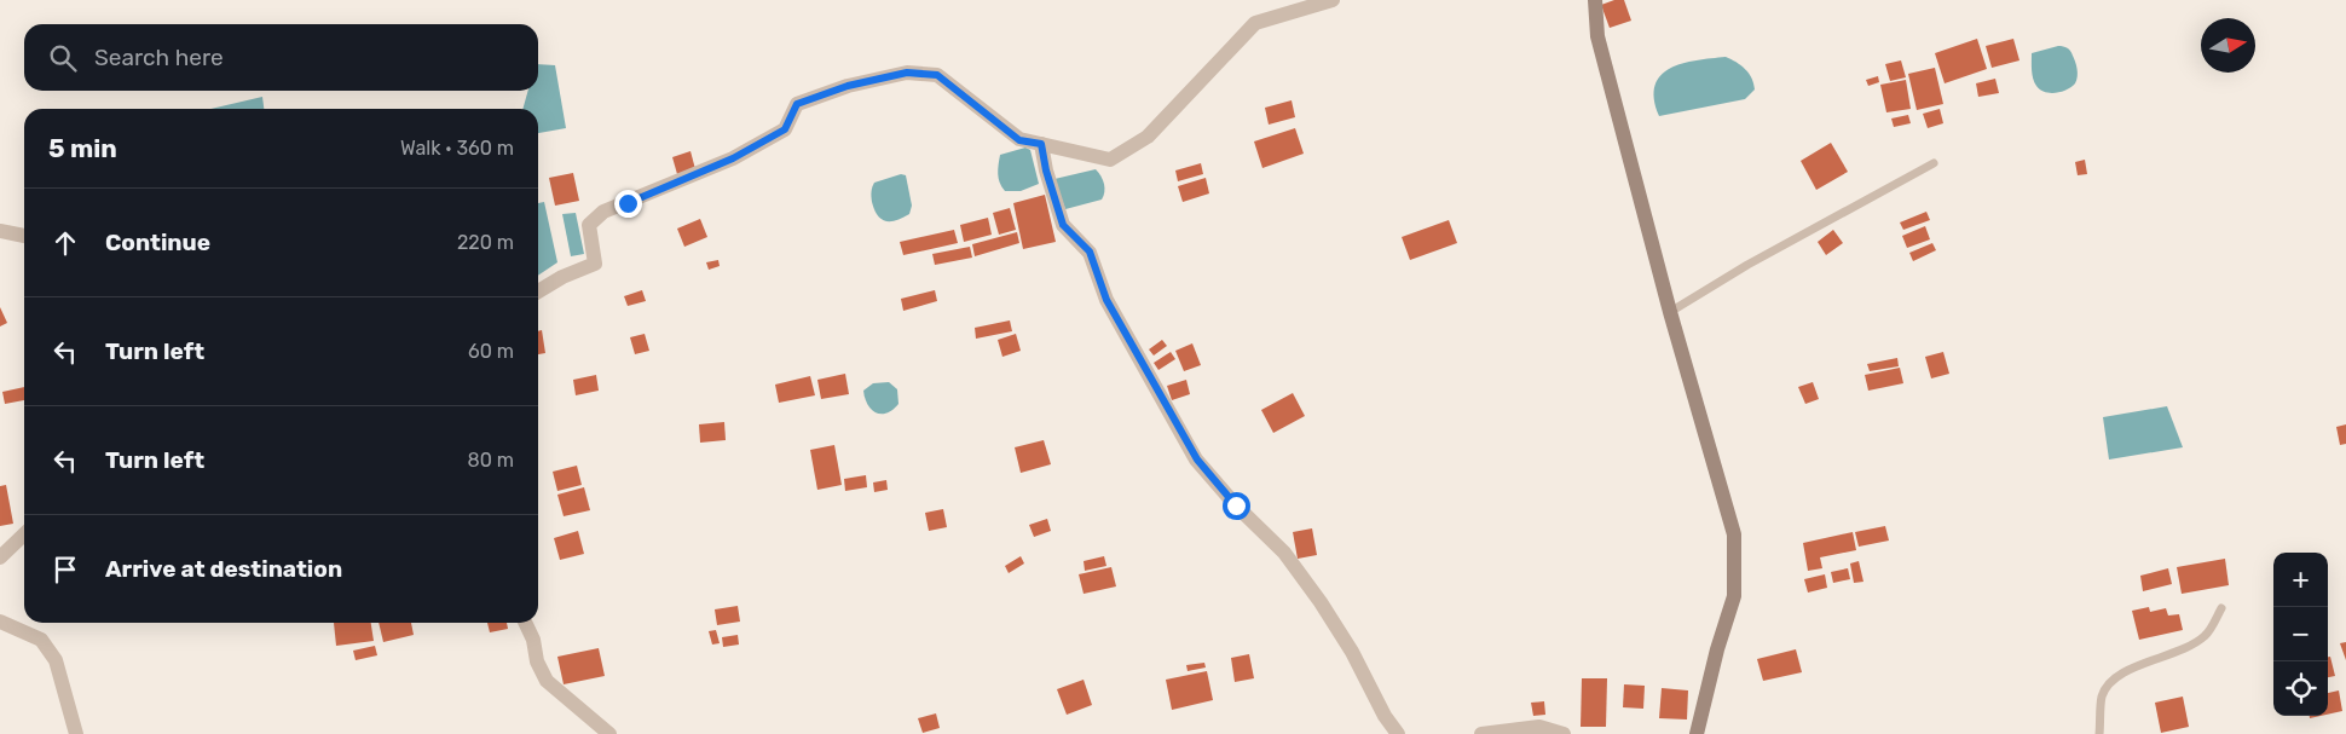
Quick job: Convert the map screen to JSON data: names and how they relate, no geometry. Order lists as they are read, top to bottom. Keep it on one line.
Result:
{"north":"right","page":{"search":"Search here","heading":["5 min","Walk · 360 m"],"list":[["Continue","220 m"],["Turn left","60 m"],["Turn left","80 m"],"Arrive at destination"],"map_buttons":["+","−"]}}
